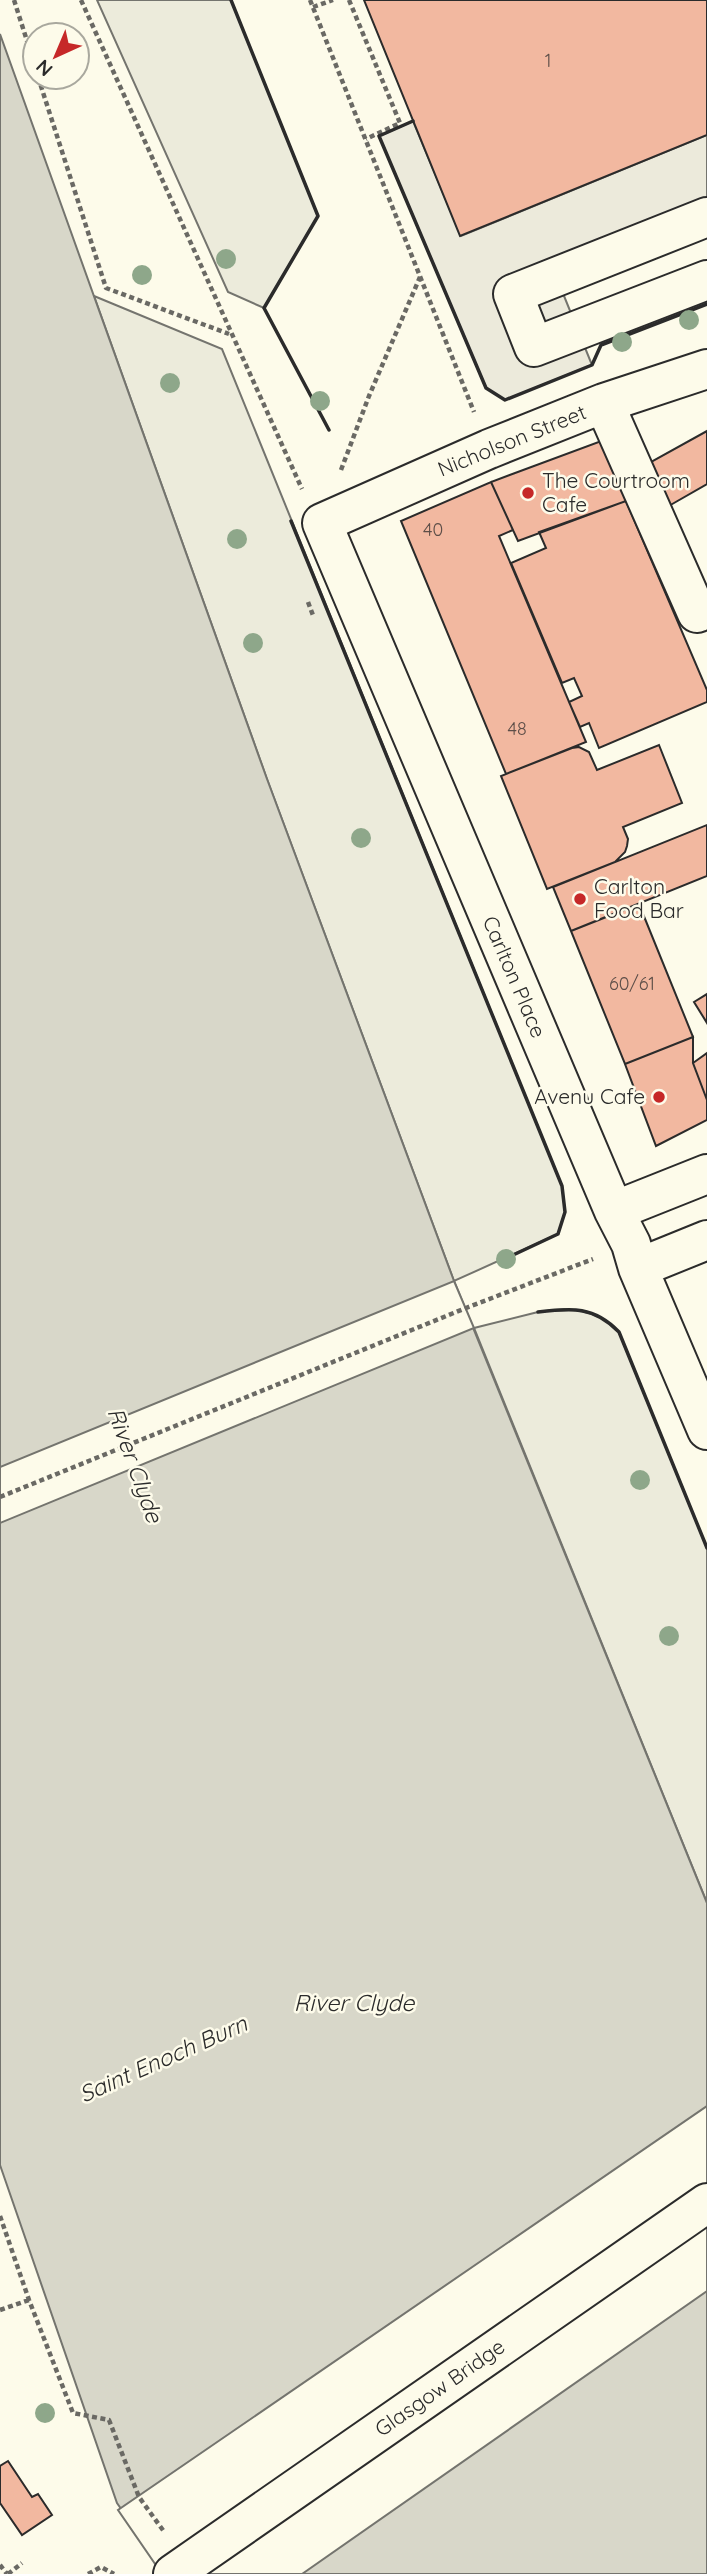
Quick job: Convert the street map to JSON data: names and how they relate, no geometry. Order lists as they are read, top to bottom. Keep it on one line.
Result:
{"streets":{"street":["Nicholson Street","Carlton Place","Glasgow Bridge"]},"crossings":[["Nicholson Street","Carlton Place"]],"water":["River Clyde","Saint Enoch Burn"],"places":["The Courtroom Cafe","Carlton Food Bar","Avenu Cafe"],"house_numbers":["1","40","48","60/61"],"north":"bottom left"}
